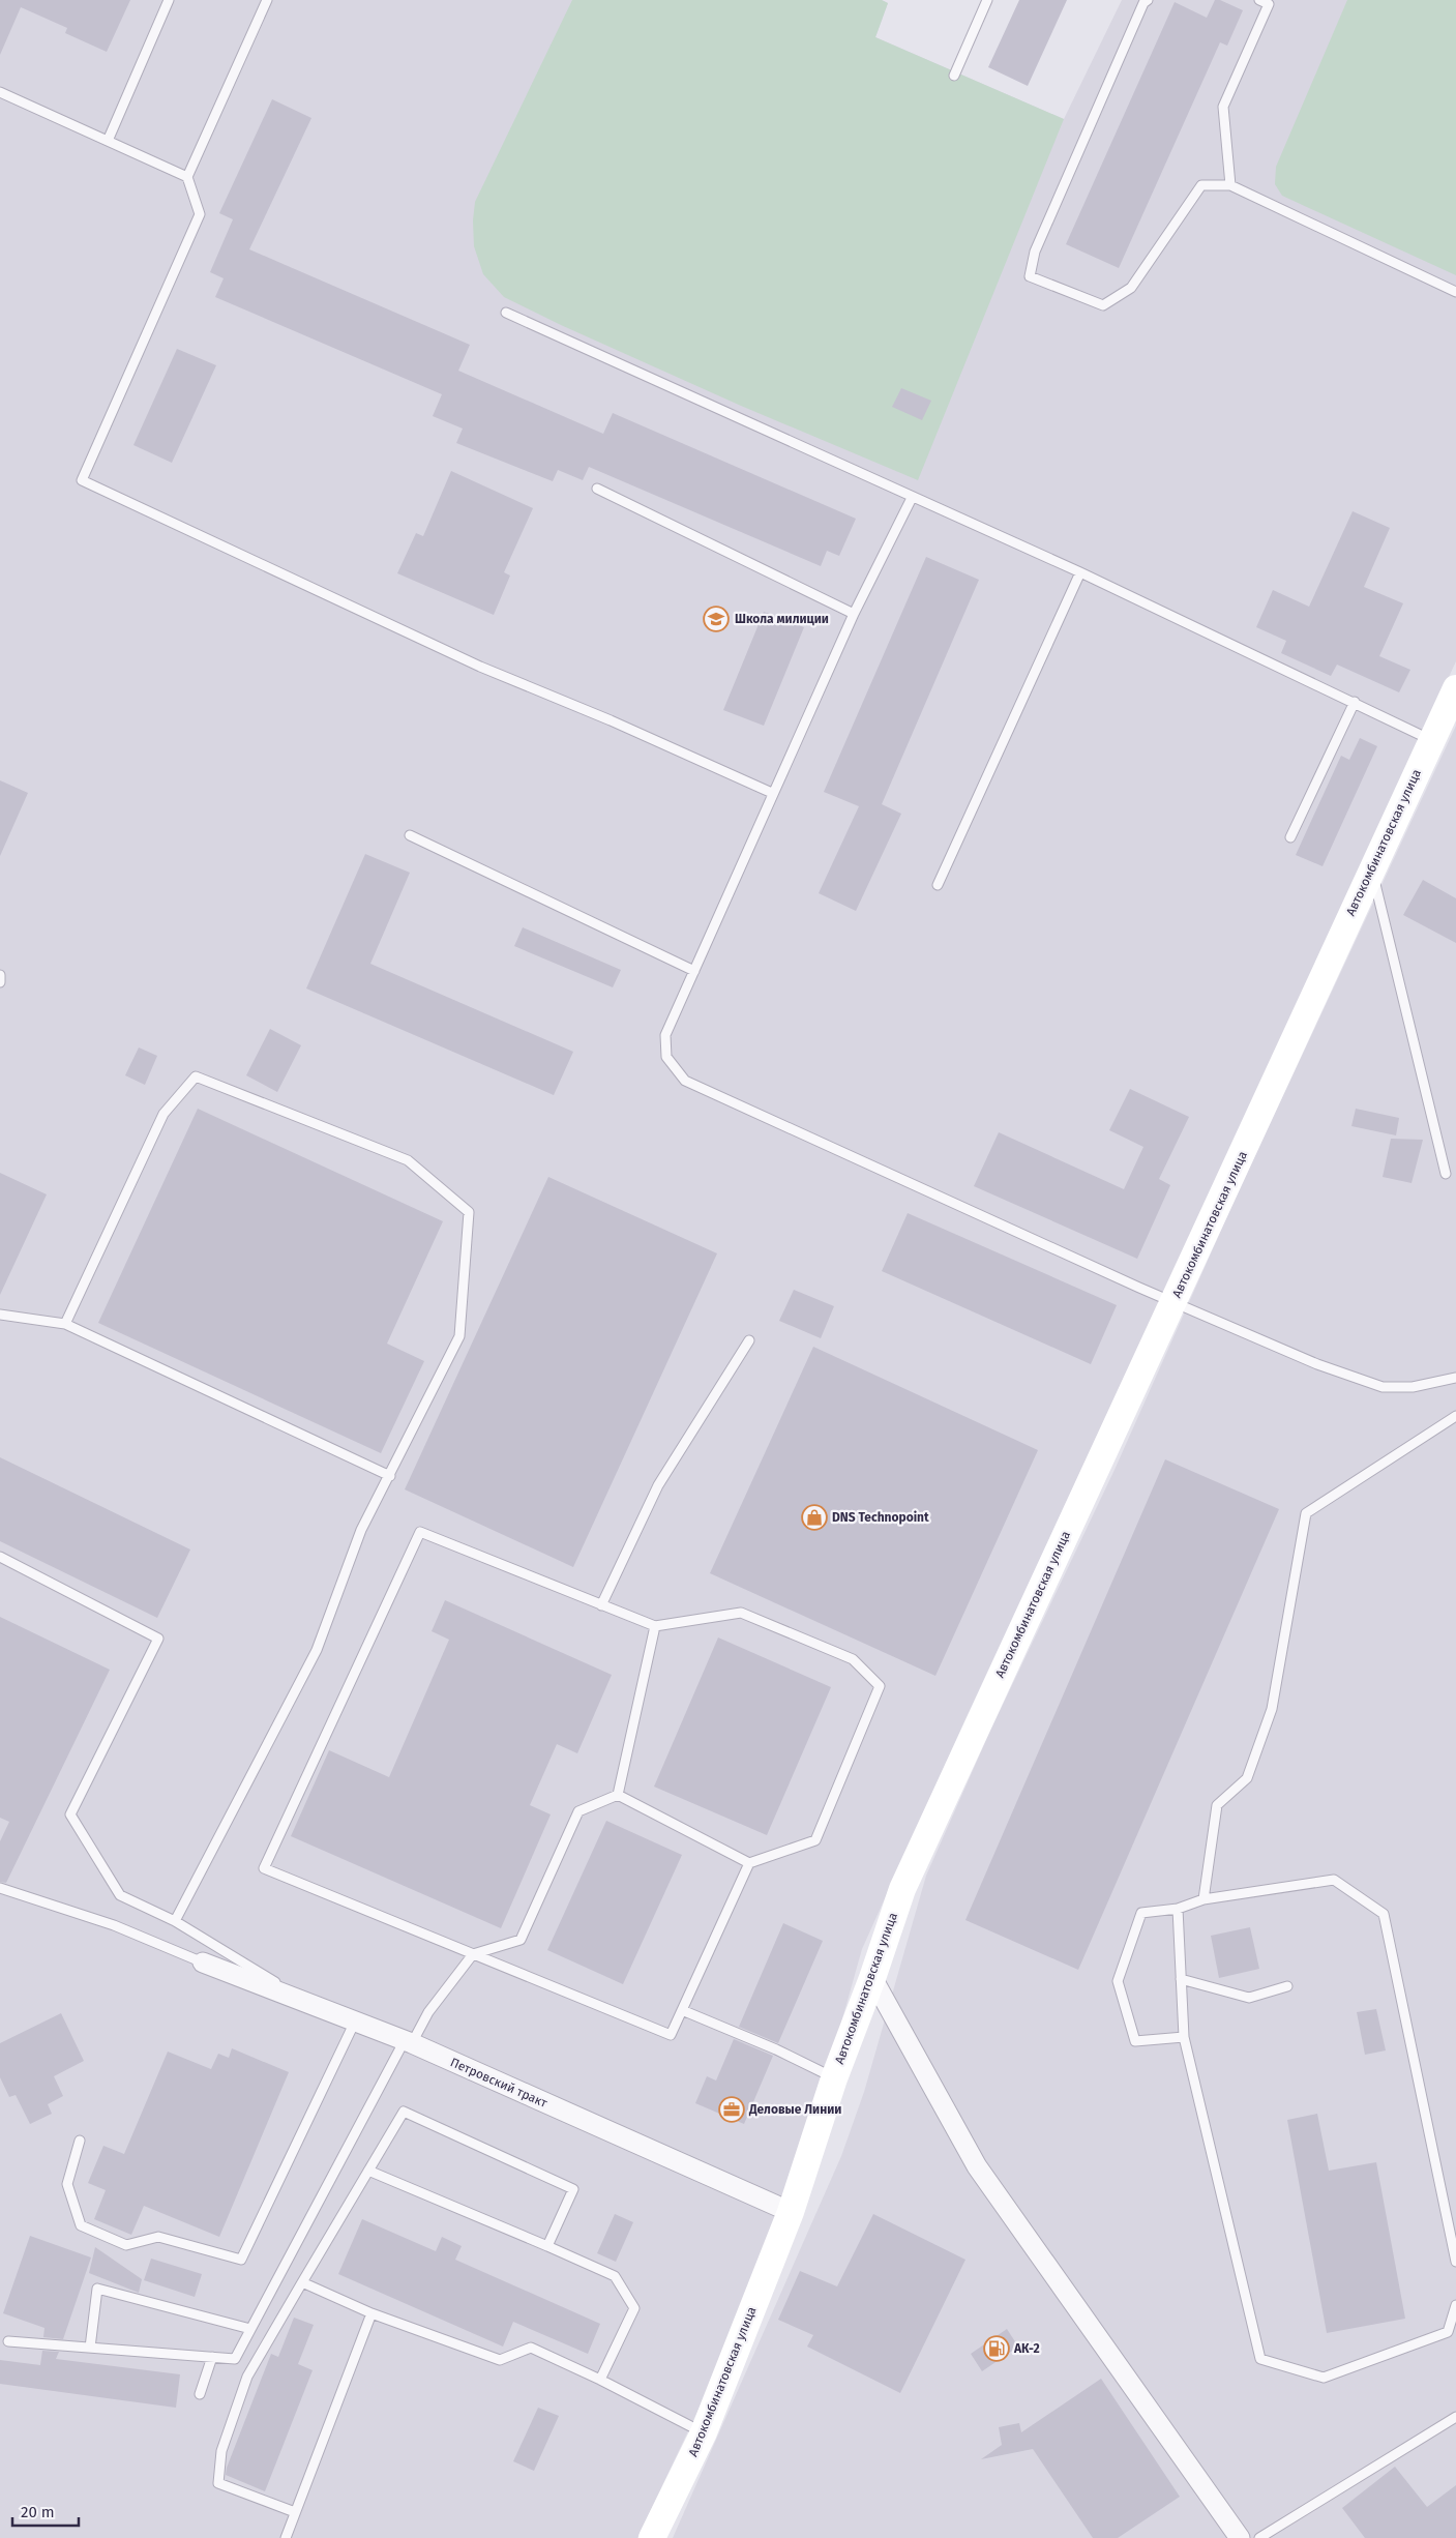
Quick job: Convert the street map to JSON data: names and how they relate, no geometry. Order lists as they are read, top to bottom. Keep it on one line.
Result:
{"streets":{"street":["Автокомбинатовская улица","Петровский тракт"]},"crossings":[["Автокомбинатовская улица","Петровский тракт"]],"places":{"school or university":["Школа милиции"],"shop":["DNS Technopoint"],"office":["Деловые Линии"],"fuel station":["АК-2"]},"scale_bar":"20 m"}
